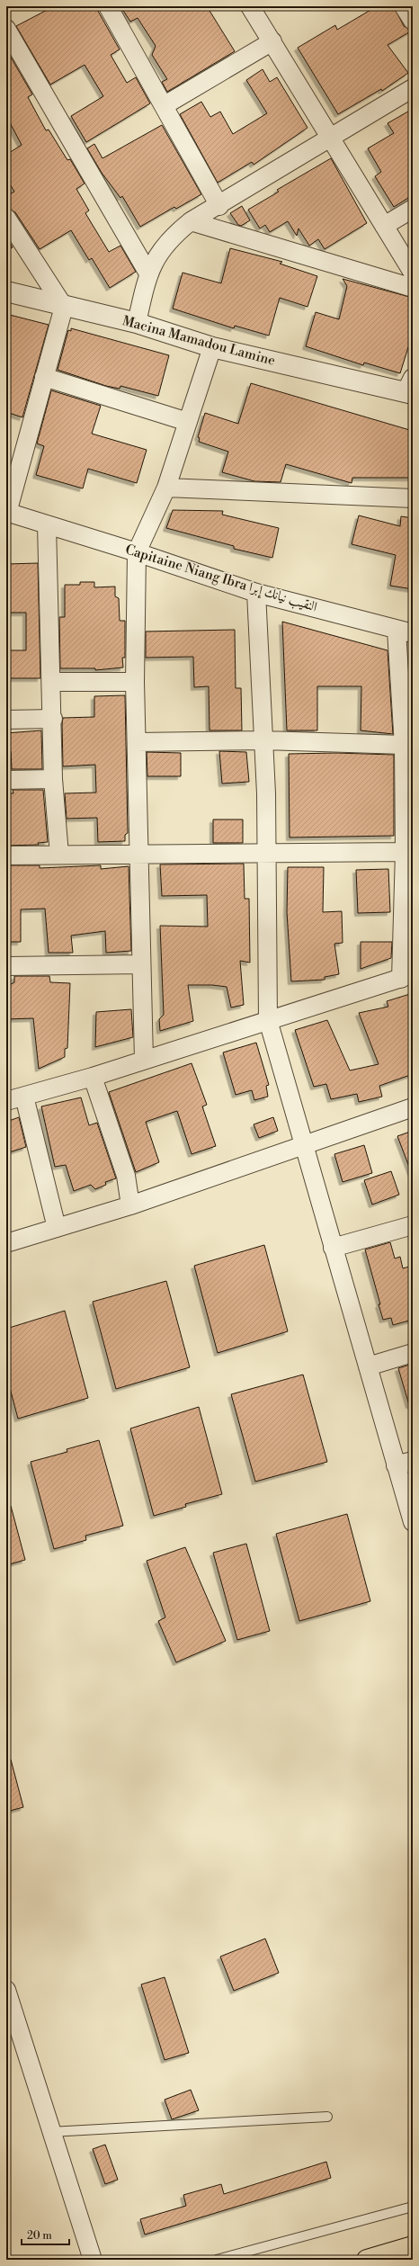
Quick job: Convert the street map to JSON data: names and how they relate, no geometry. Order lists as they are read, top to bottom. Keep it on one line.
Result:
{"streets":{"street":["Macina Mamadou Lamine","Capitaine Niang Ibra النقيب نيانك إبرا"]},"scale_bar":"20 m"}
